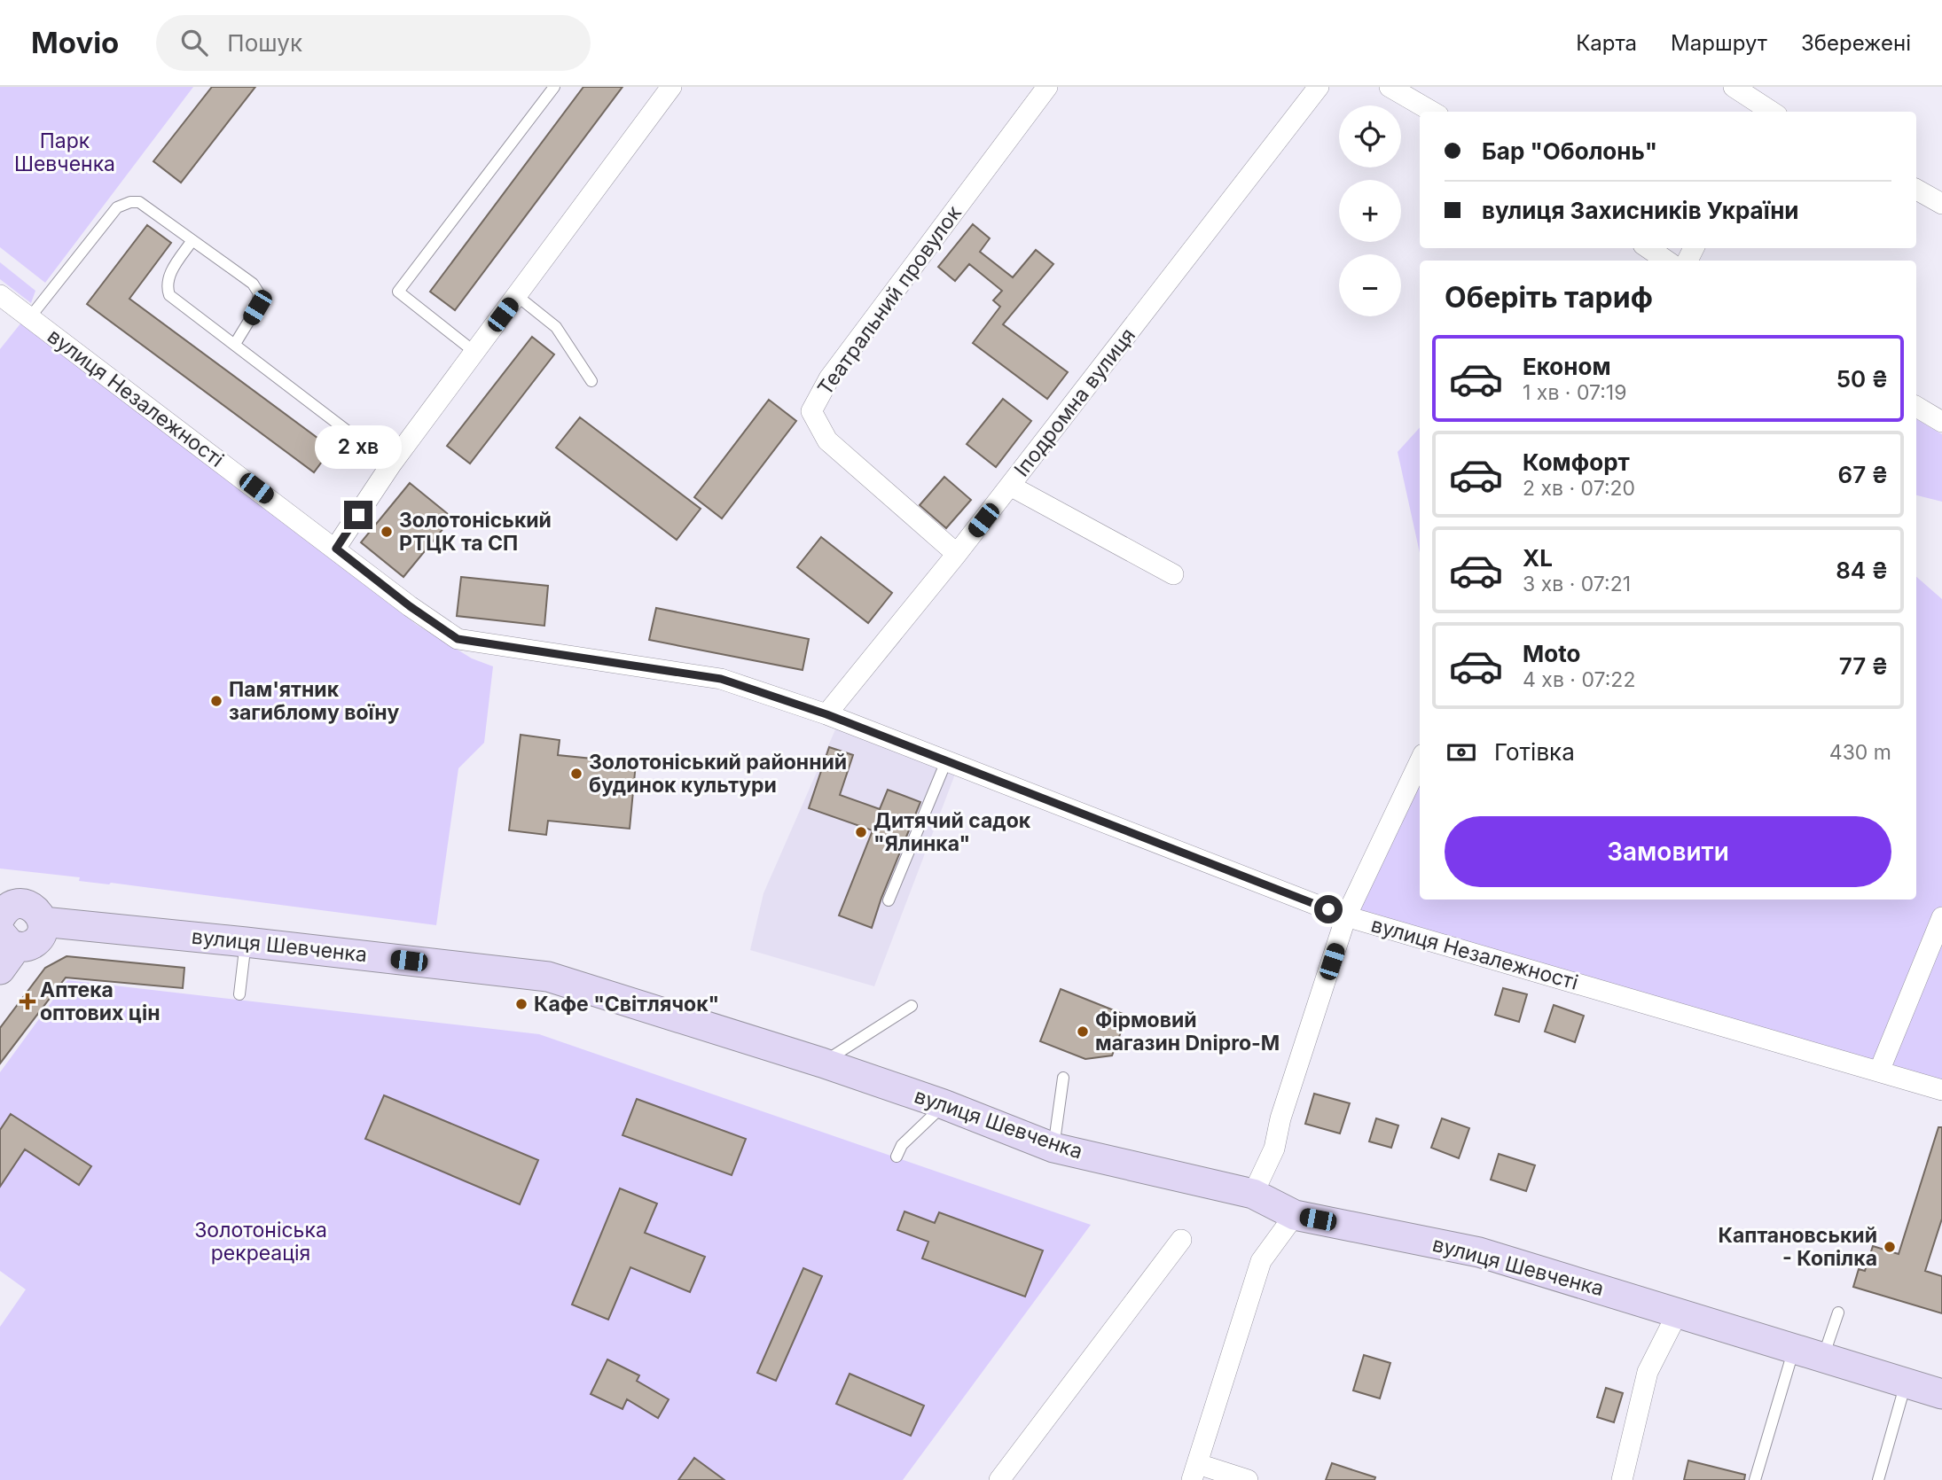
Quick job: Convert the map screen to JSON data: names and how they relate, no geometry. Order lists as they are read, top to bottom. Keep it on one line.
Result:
{"streets":{"main road":["вулиця Шевченка"],"street":["Театральний провулок","вулиця Незалежності","Іподромна вулиця"]},"crossings":[["Театральний провулок","Іподромна вулиця"],["вулиця Незалежності","Іподромна вулиця"]],"parks":["Парк Шевченка","Золотоніська рекреація"],"places":{"other":["Золотоніський РТЦК та СП","Пам'ятник загиблому воїну","Золотоніський районний будинок культури","Дитячий садок \"Ялинка\"","Кафе \"Світлячок\"","Фірмовий магазин Dnipro-M","Каптановський - Копілка"],"health":["Аптека оптових цін"]},"page":{"header":"Movio","search":"Пошук","nav":["Карта","Маршрут","Збережені"],"map_buttons":["+","−"],"banner":["Бар \"Оболонь\"","вулиця Захисників України"],"heading":"Оберіть тариф","list":[{"name":"Економ","note":"1 хв · 07:19","value":"50 ₴"},{"name":"Комфорт","note":"2 хв · 07:20","value":"67 ₴"},{"name":"XL","note":"3 хв · 07:21","value":"84 ₴"},{"name":"Moto","note":"4 хв · 07:22","value":"77 ₴"}],"bubble":"2 хв","pay":["Готівка","430 m"],"buttons":"Замовити"}}
